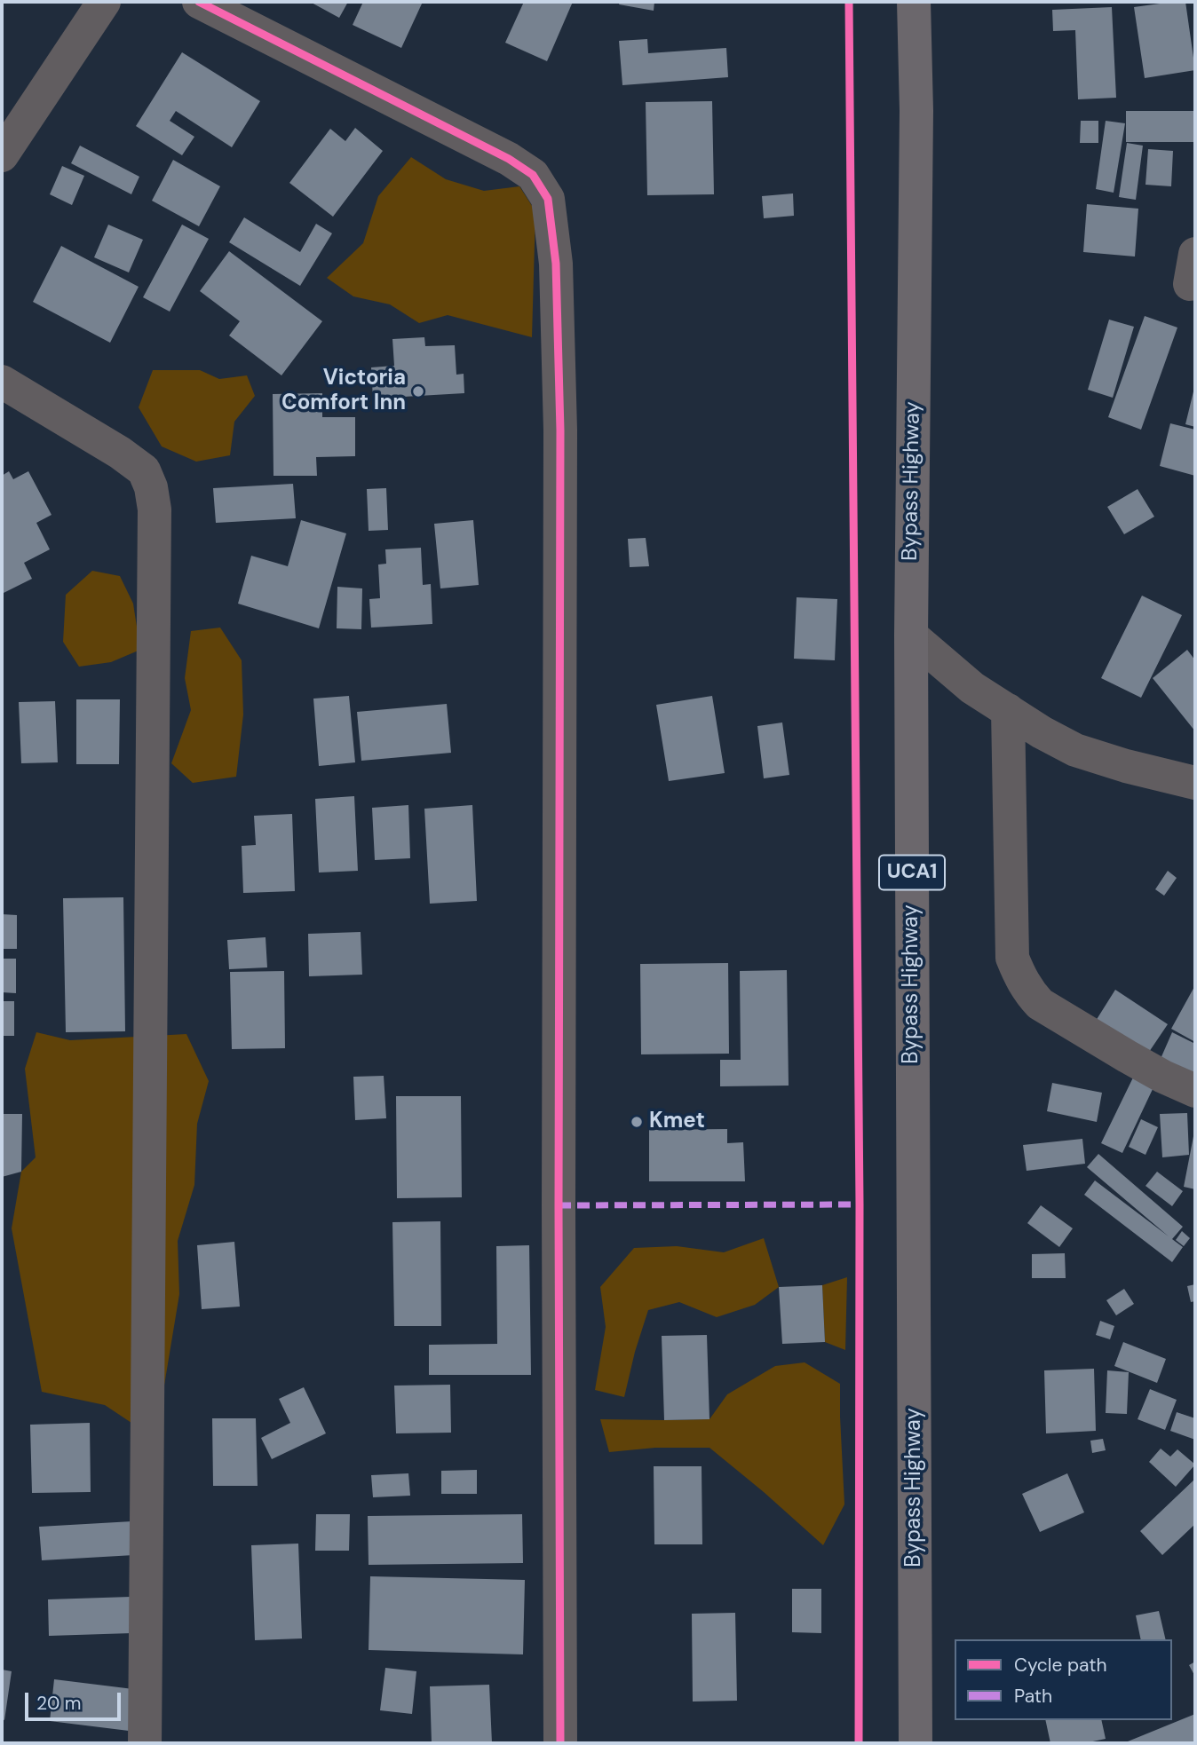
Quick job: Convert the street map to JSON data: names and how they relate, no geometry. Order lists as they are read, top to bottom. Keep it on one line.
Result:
{"streets":{"main road":["Bypass Highway","UCA1"]},"places":["Victoria Comfort Inn","Kmet"],"legend":["Cycle path","Path"],"scale_bar":"20 m"}
